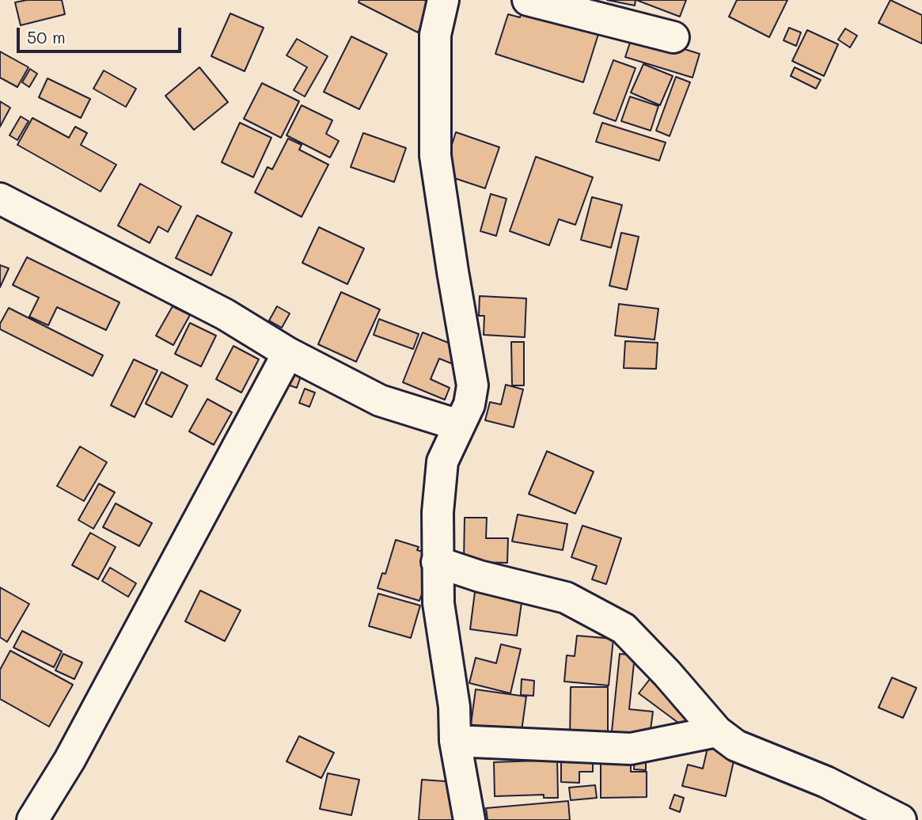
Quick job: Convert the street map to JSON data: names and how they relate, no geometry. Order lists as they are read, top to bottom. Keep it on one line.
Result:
{"scale_bar":"50 m"}
